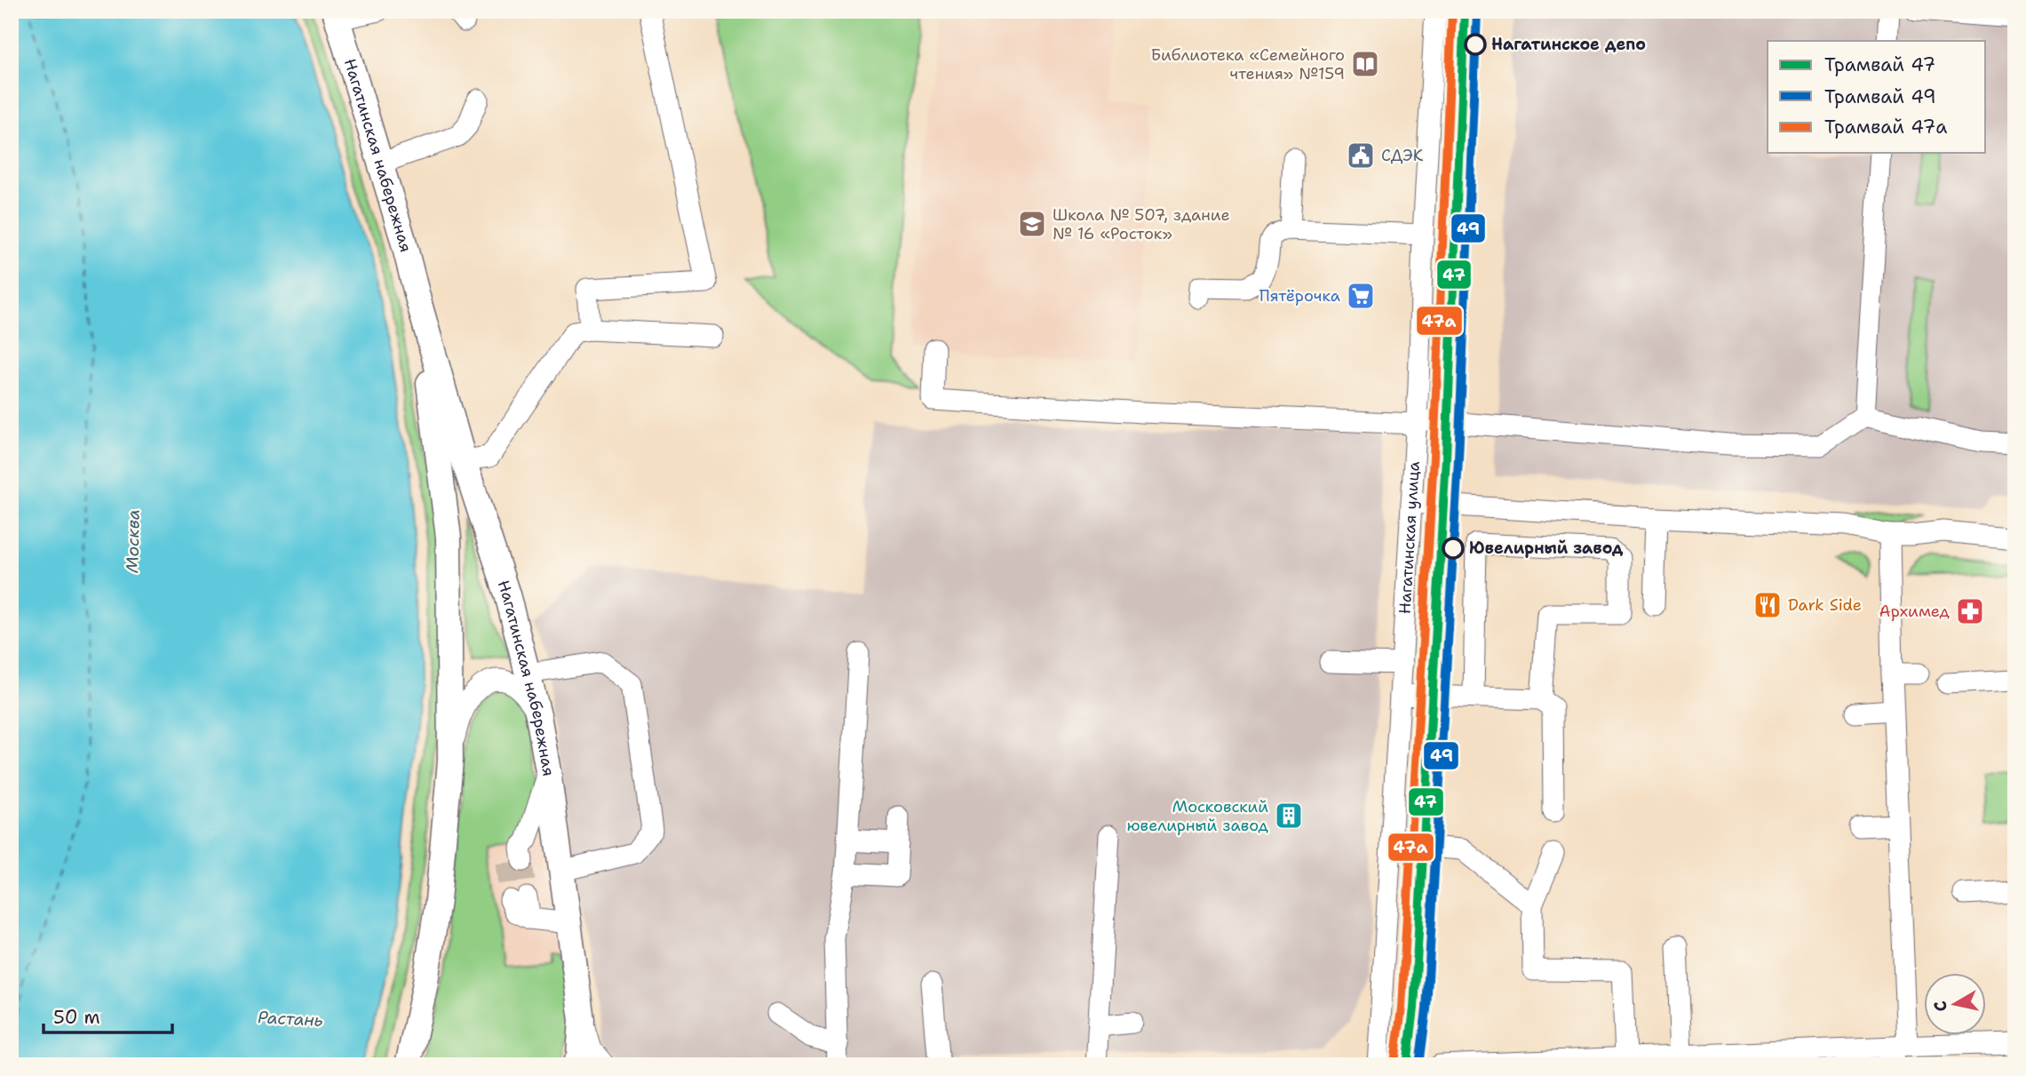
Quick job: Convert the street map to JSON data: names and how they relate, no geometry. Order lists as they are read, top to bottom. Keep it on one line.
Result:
{"streets":{"main road":["Нагатинская набережная"],"street":["Нагатинская улица"]},"water":["Москва","Растань"],"places":{"other":["Нагатинское депо","Ювелирный завод"],"library":["Библиотека «Семейного чтения» №159"],"public building":["СДЭК"],"school or university":["Школа № 507, здание № 16 «Росток»"],"supermarket":["Пятёрочка"],"restaurant":["Dark Side"],"pharmacy":["Архимед"],"building":["Московский ювелирный завод"]},"lines":["tram line 47","tram line 47а","tram line 49"],"legend":["Трамвай 47","Трамвай 49","Трамвай 47а"],"scale_bar":"50 m","north":"left"}
